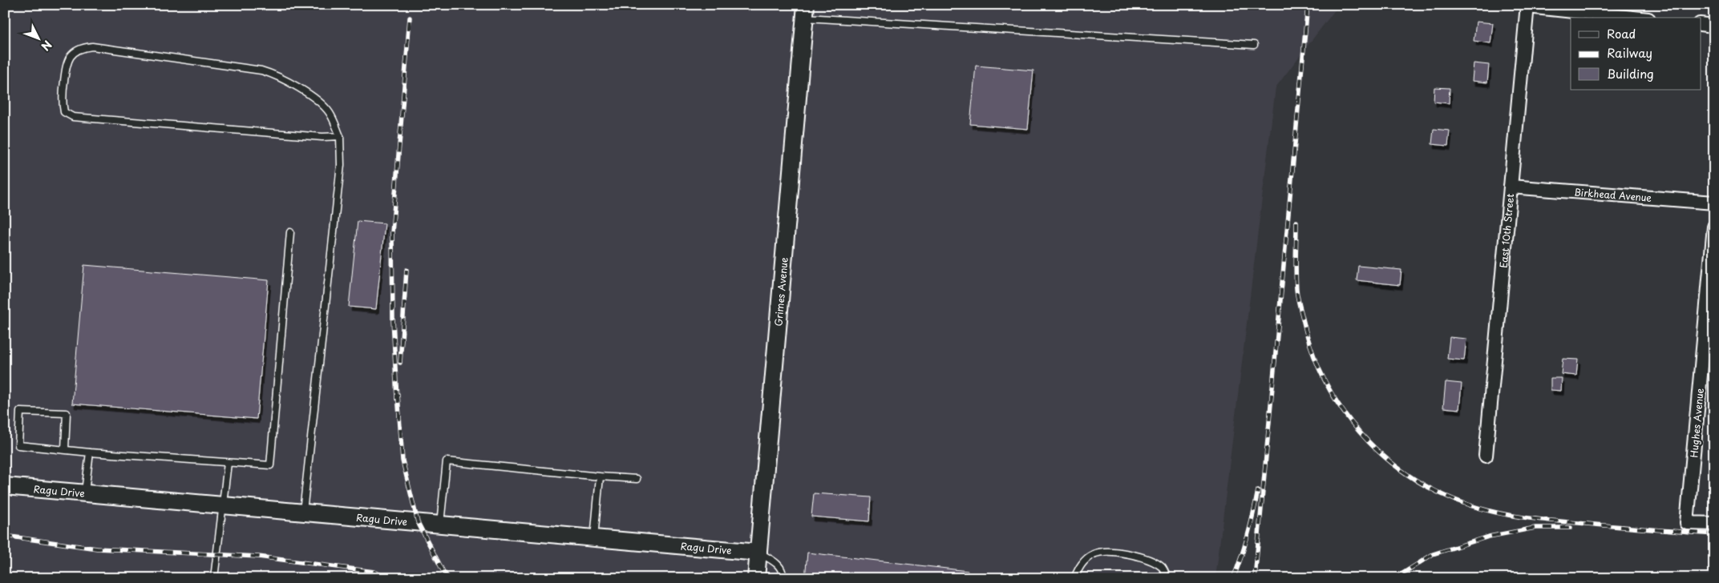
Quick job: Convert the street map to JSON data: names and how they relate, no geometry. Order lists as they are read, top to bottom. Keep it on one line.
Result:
{"streets":{"street":["Birkhead Avenue","East 10th Street","Grimes Avenue","Hughes Avenue","Ragu Drive"]},"crossings":[["Birkhead Avenue","East 10th Street"],["Grimes Avenue","Ragu Drive"]],"legend":["Road","Railway","Building"],"north":"bottom right"}
